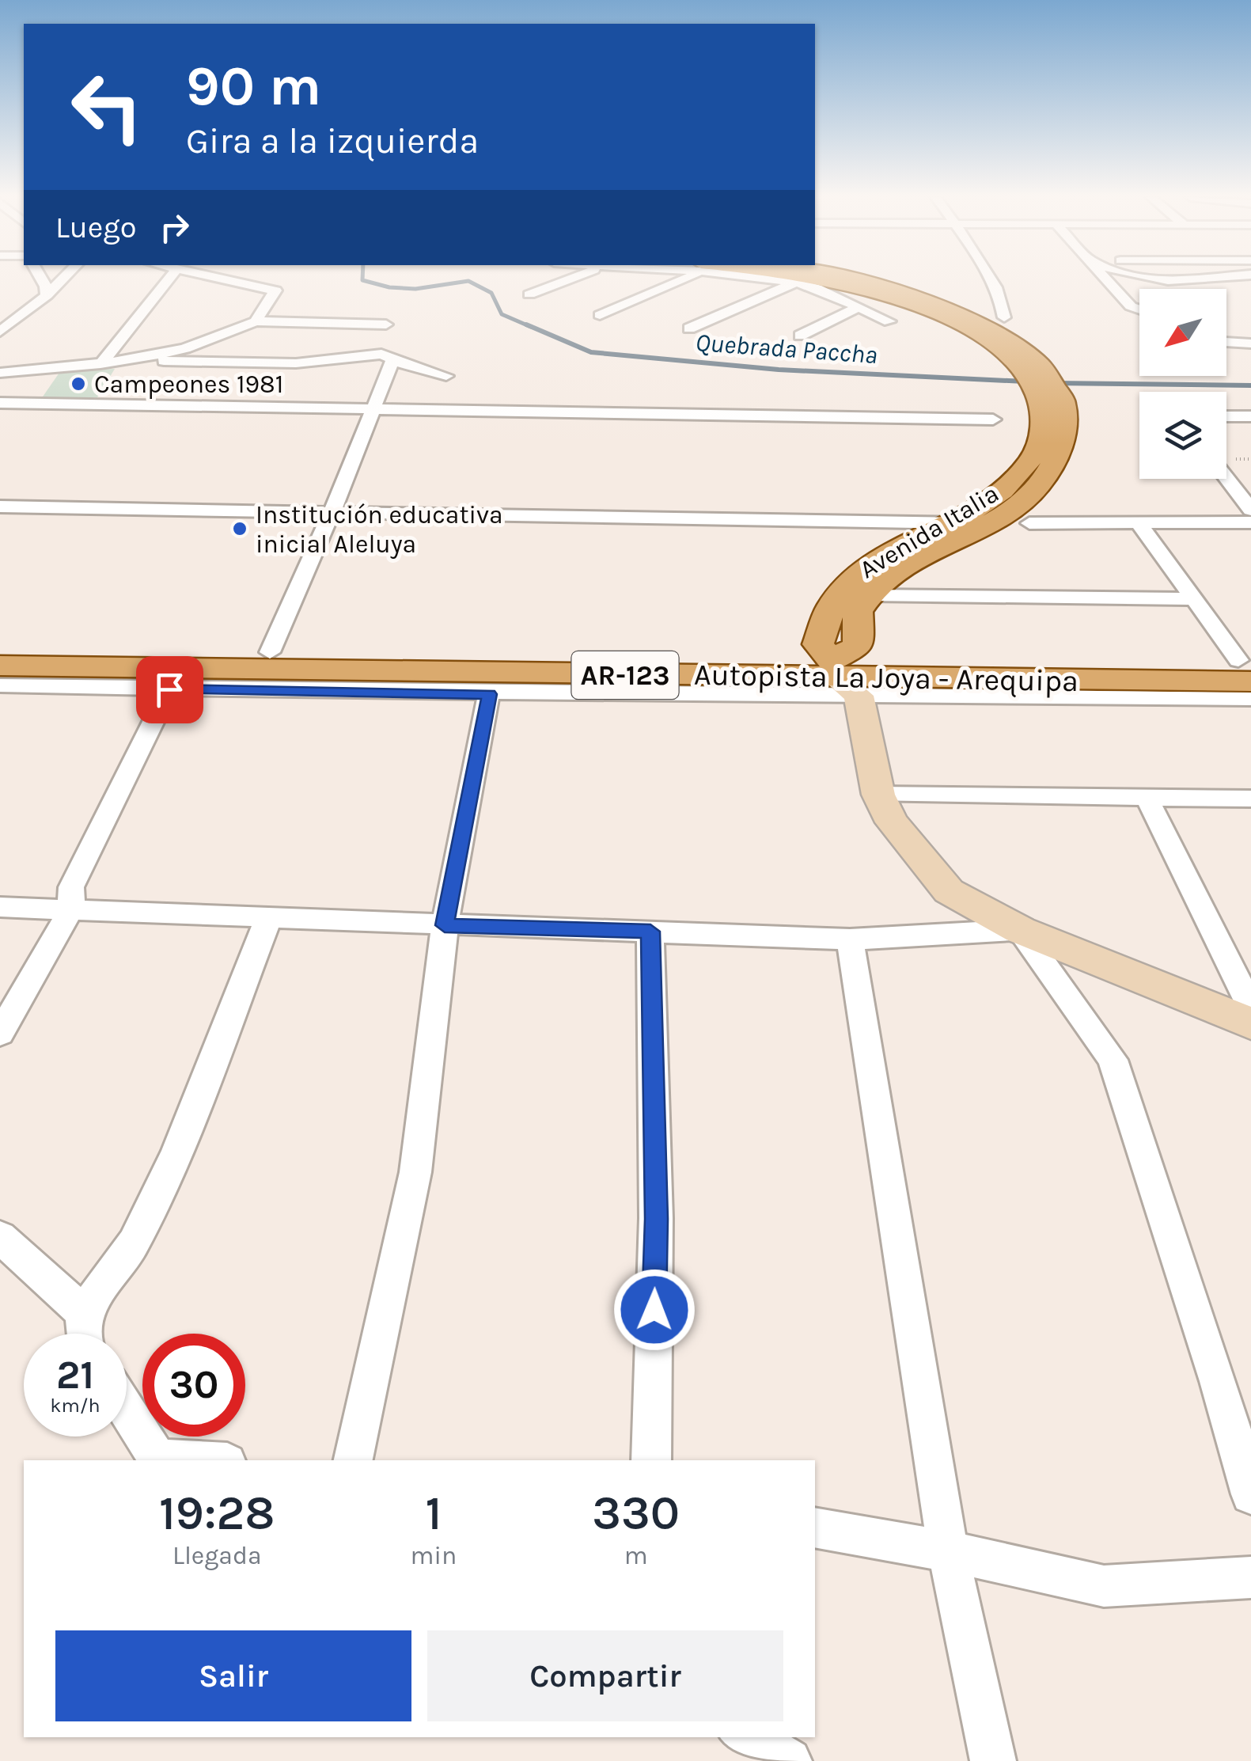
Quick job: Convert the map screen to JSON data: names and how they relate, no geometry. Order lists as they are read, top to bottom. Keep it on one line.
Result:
{"streets":{"main road":["Avenida Italia","AR-123","Autopista La Joya - Arequipa"]},"crossings":[["Avenida Italia","Autopista La Joya - Arequipa"]],"water":["Quebrada Paccha"],"places":["Campeones 1981","Institución educativa inicial Aleluya"],"north":"bottom left","page":{"turn":["90 m","Gira a la izquierda"],"then":"Luego","speed":"21 km/h","limit":"30","eta":["19:28","Llegada","1","min","330","m"],"buttons":["Salir","Compartir"]}}
